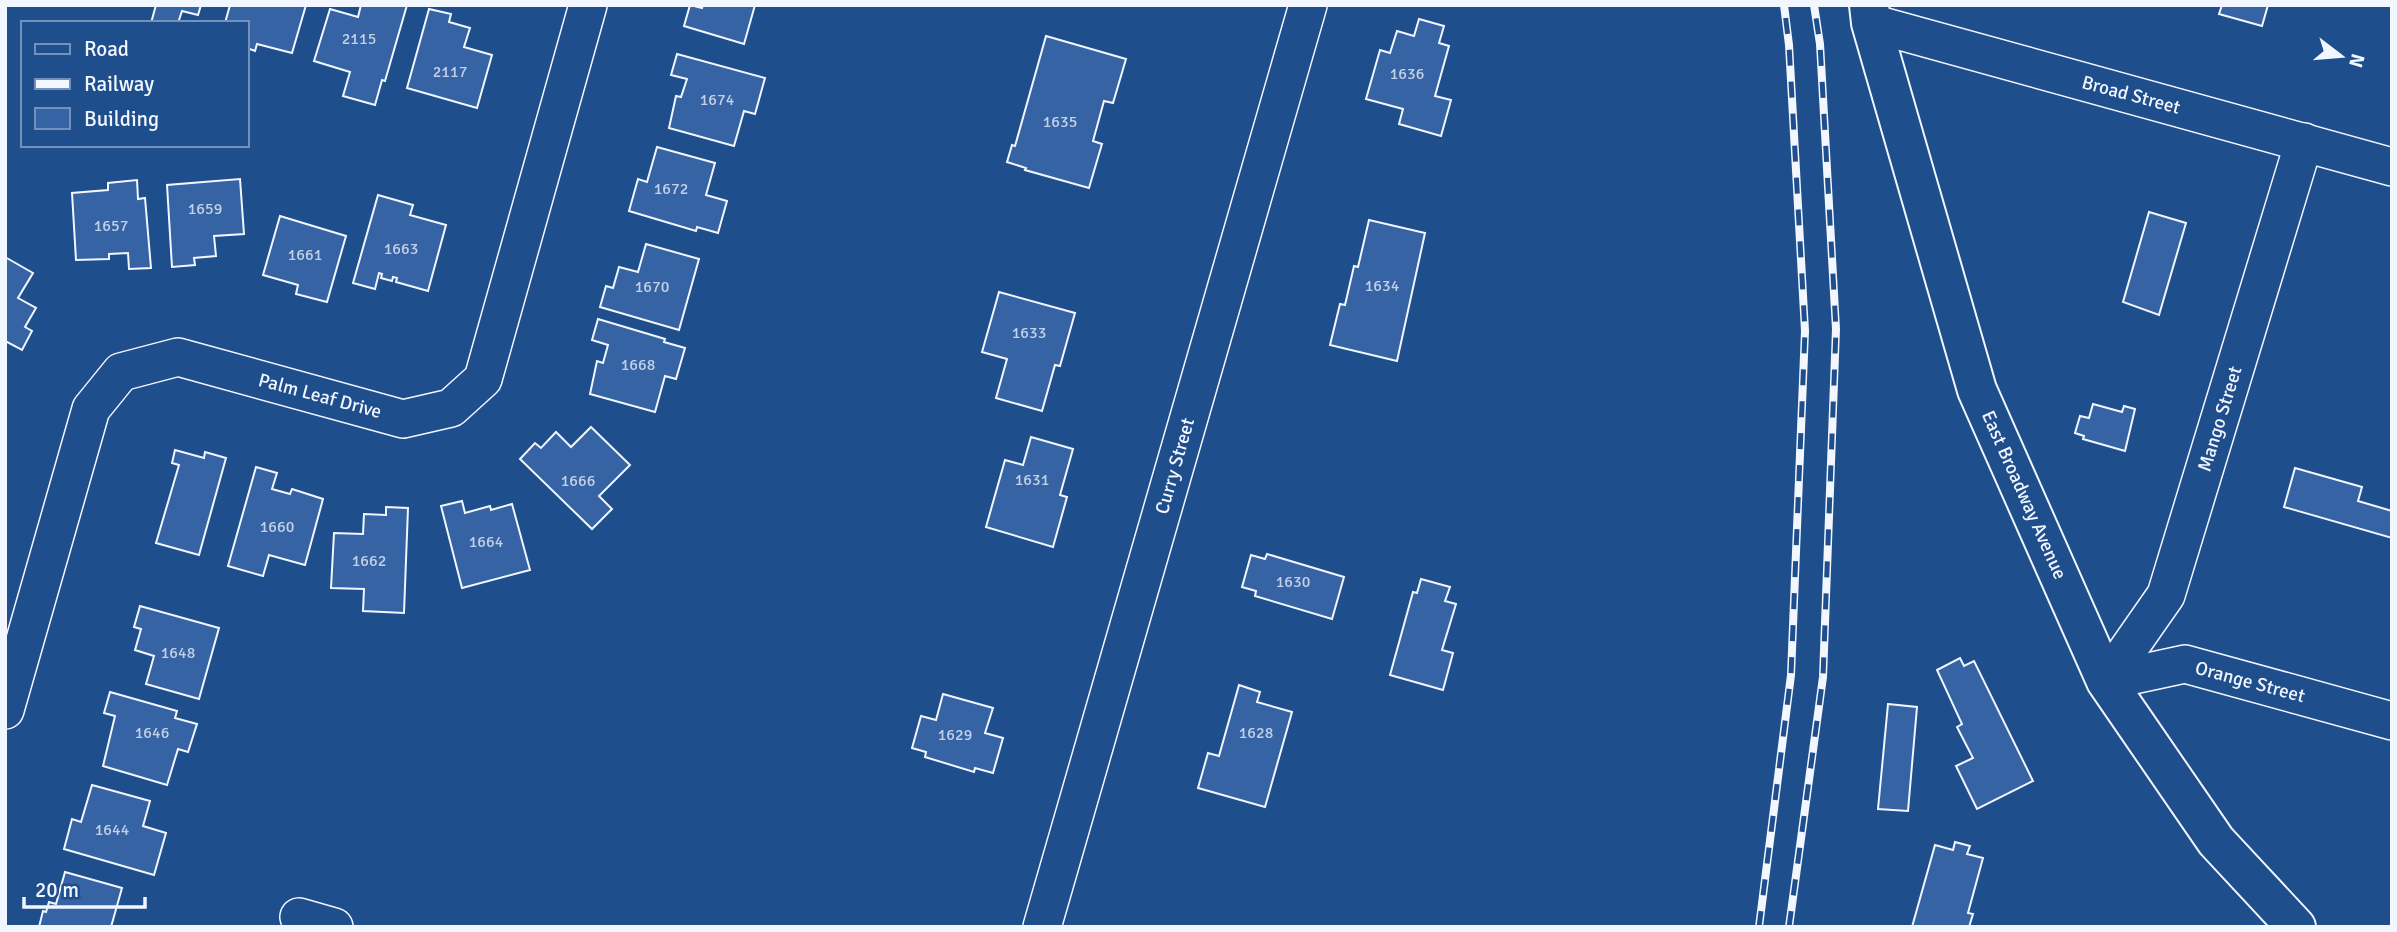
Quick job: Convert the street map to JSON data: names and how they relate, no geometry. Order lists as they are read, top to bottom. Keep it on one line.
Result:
{"streets":{"main road":["East Broadway Avenue"],"street":["Broad Street","Palm Leaf Drive","Mango Street","Curry Street","Orange Street"]},"crossings":[["Broad Street","Mango Street"],["Broad Street","East Broadway Avenue"],["Mango Street","East Broadway Avenue"],["Mango Street","Orange Street"],["East Broadway Avenue","Orange Street"]],"house_numbers":["2115","2117","1636","1674","1635","1672","1659","1657","1663","1661","1634","1670","1633","1668","1631","1666","1660","1664","1662","1630","1648","1646","1628","1629","1644"],"legend":["Road","Railway","Building"],"scale_bar":"20 m","north":"right"}
